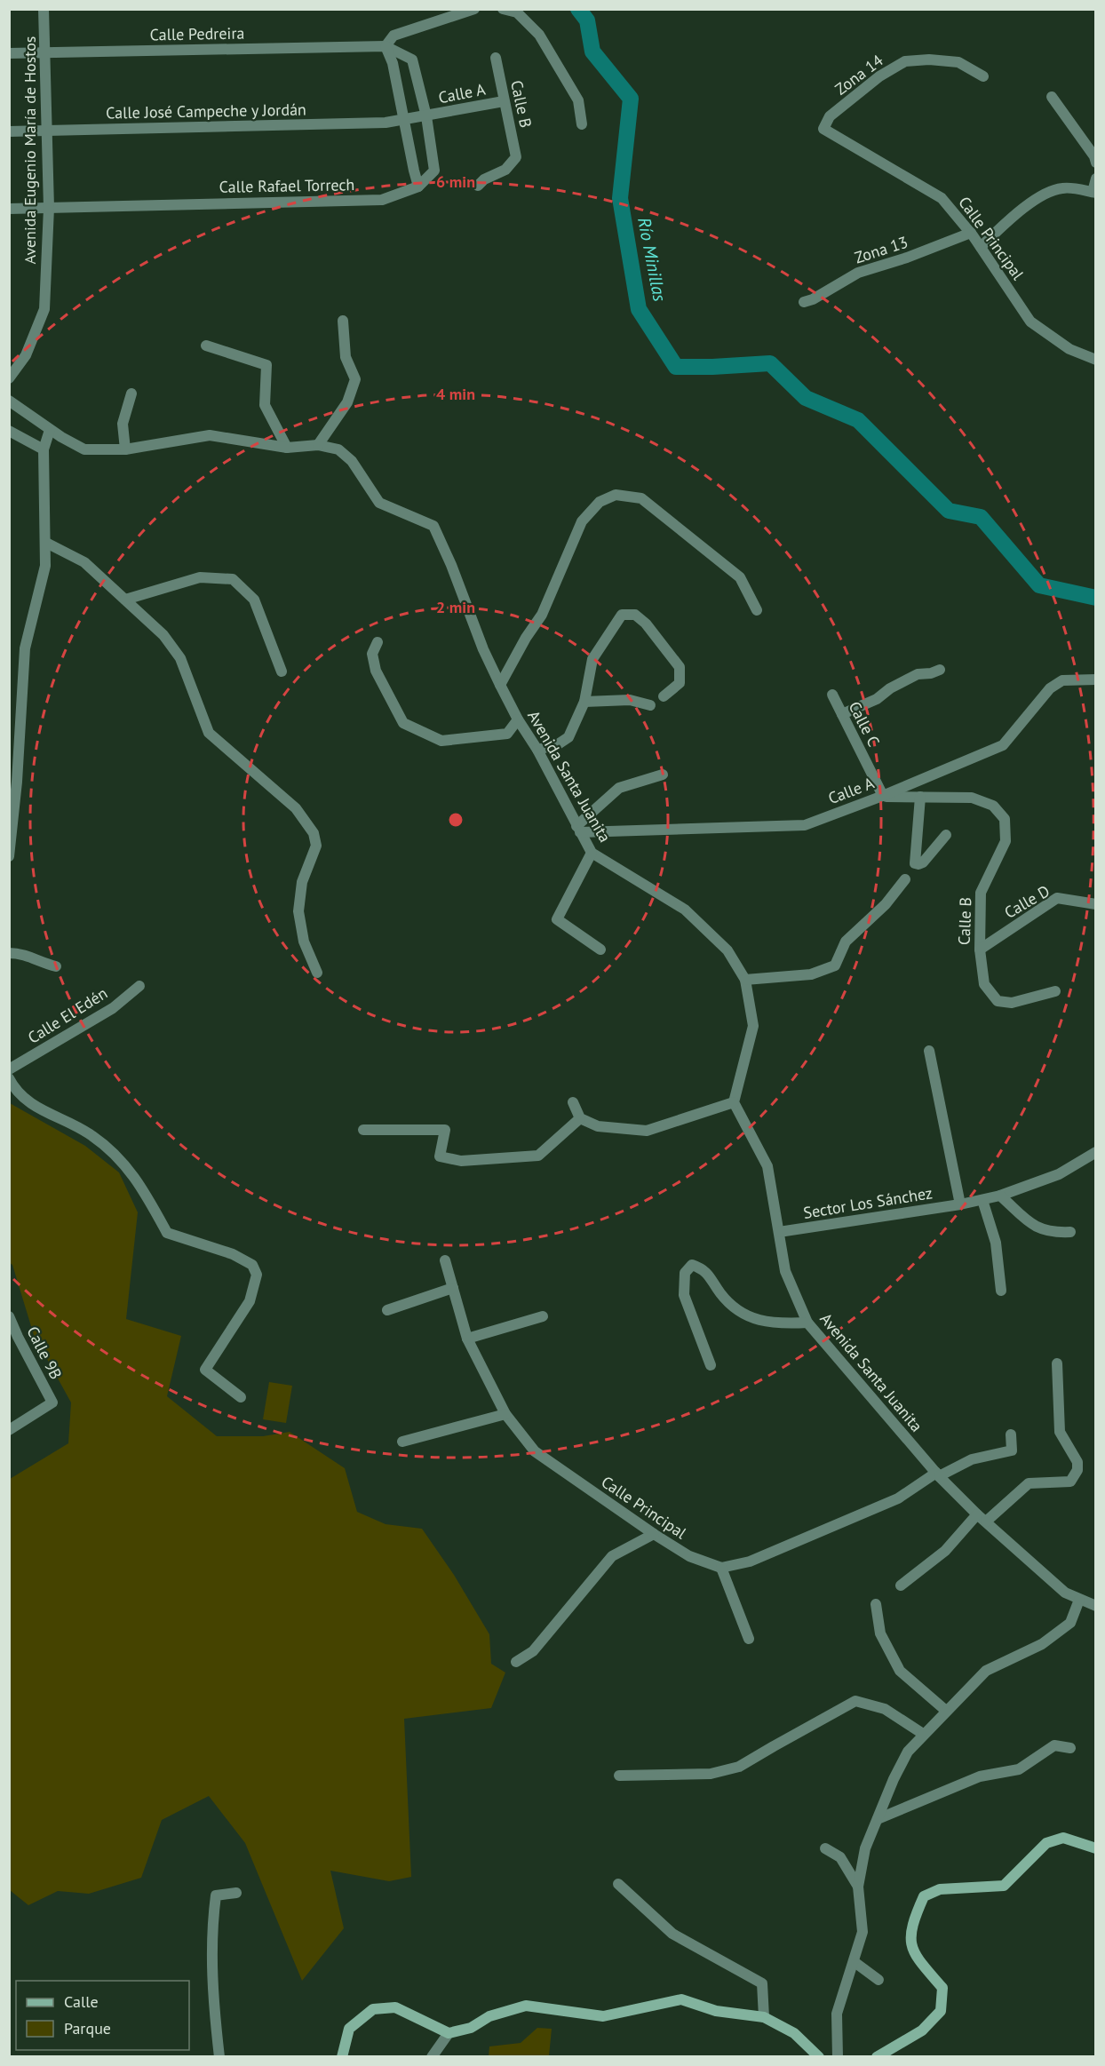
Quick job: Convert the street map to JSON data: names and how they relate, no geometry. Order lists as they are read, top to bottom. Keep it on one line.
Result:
{"streets":{"street":["Calle Pedreira","Zona 14","Calle A","Calle B","Calle José Campeche y Jordán","Avenida Eugenio María de Hostos","Calle Rafael Torrech","Calle Principal","Zona 13","Calle C","Avenida Santa Juanita","Calle D","Calle El Edén","Sector Los Sánchez","Calle 9B"]},"crossings":[["Calle Pedreira","Avenida Eugenio María de Hostos"],["Zona 14","Calle Principal"],["Calle A","Calle B"],["Calle A","Calle José Campeche y Jordán"],["Calle A","Calle C"],["Calle A","Avenida Santa Juanita"],["Calle B","Calle C"],["Calle B","Calle D"],["Calle José Campeche y Jordán","Avenida Eugenio María de Hostos"],["Avenida Eugenio María de Hostos","Calle Rafael Torrech"],["Calle Principal","Zona 13"],["Avenida Santa Juanita","Sector Los Sánchez"]],"water":["Río Minillas"],"legend":["Calle","Parque"],"rings":["6 min","4 min","2 min"]}
